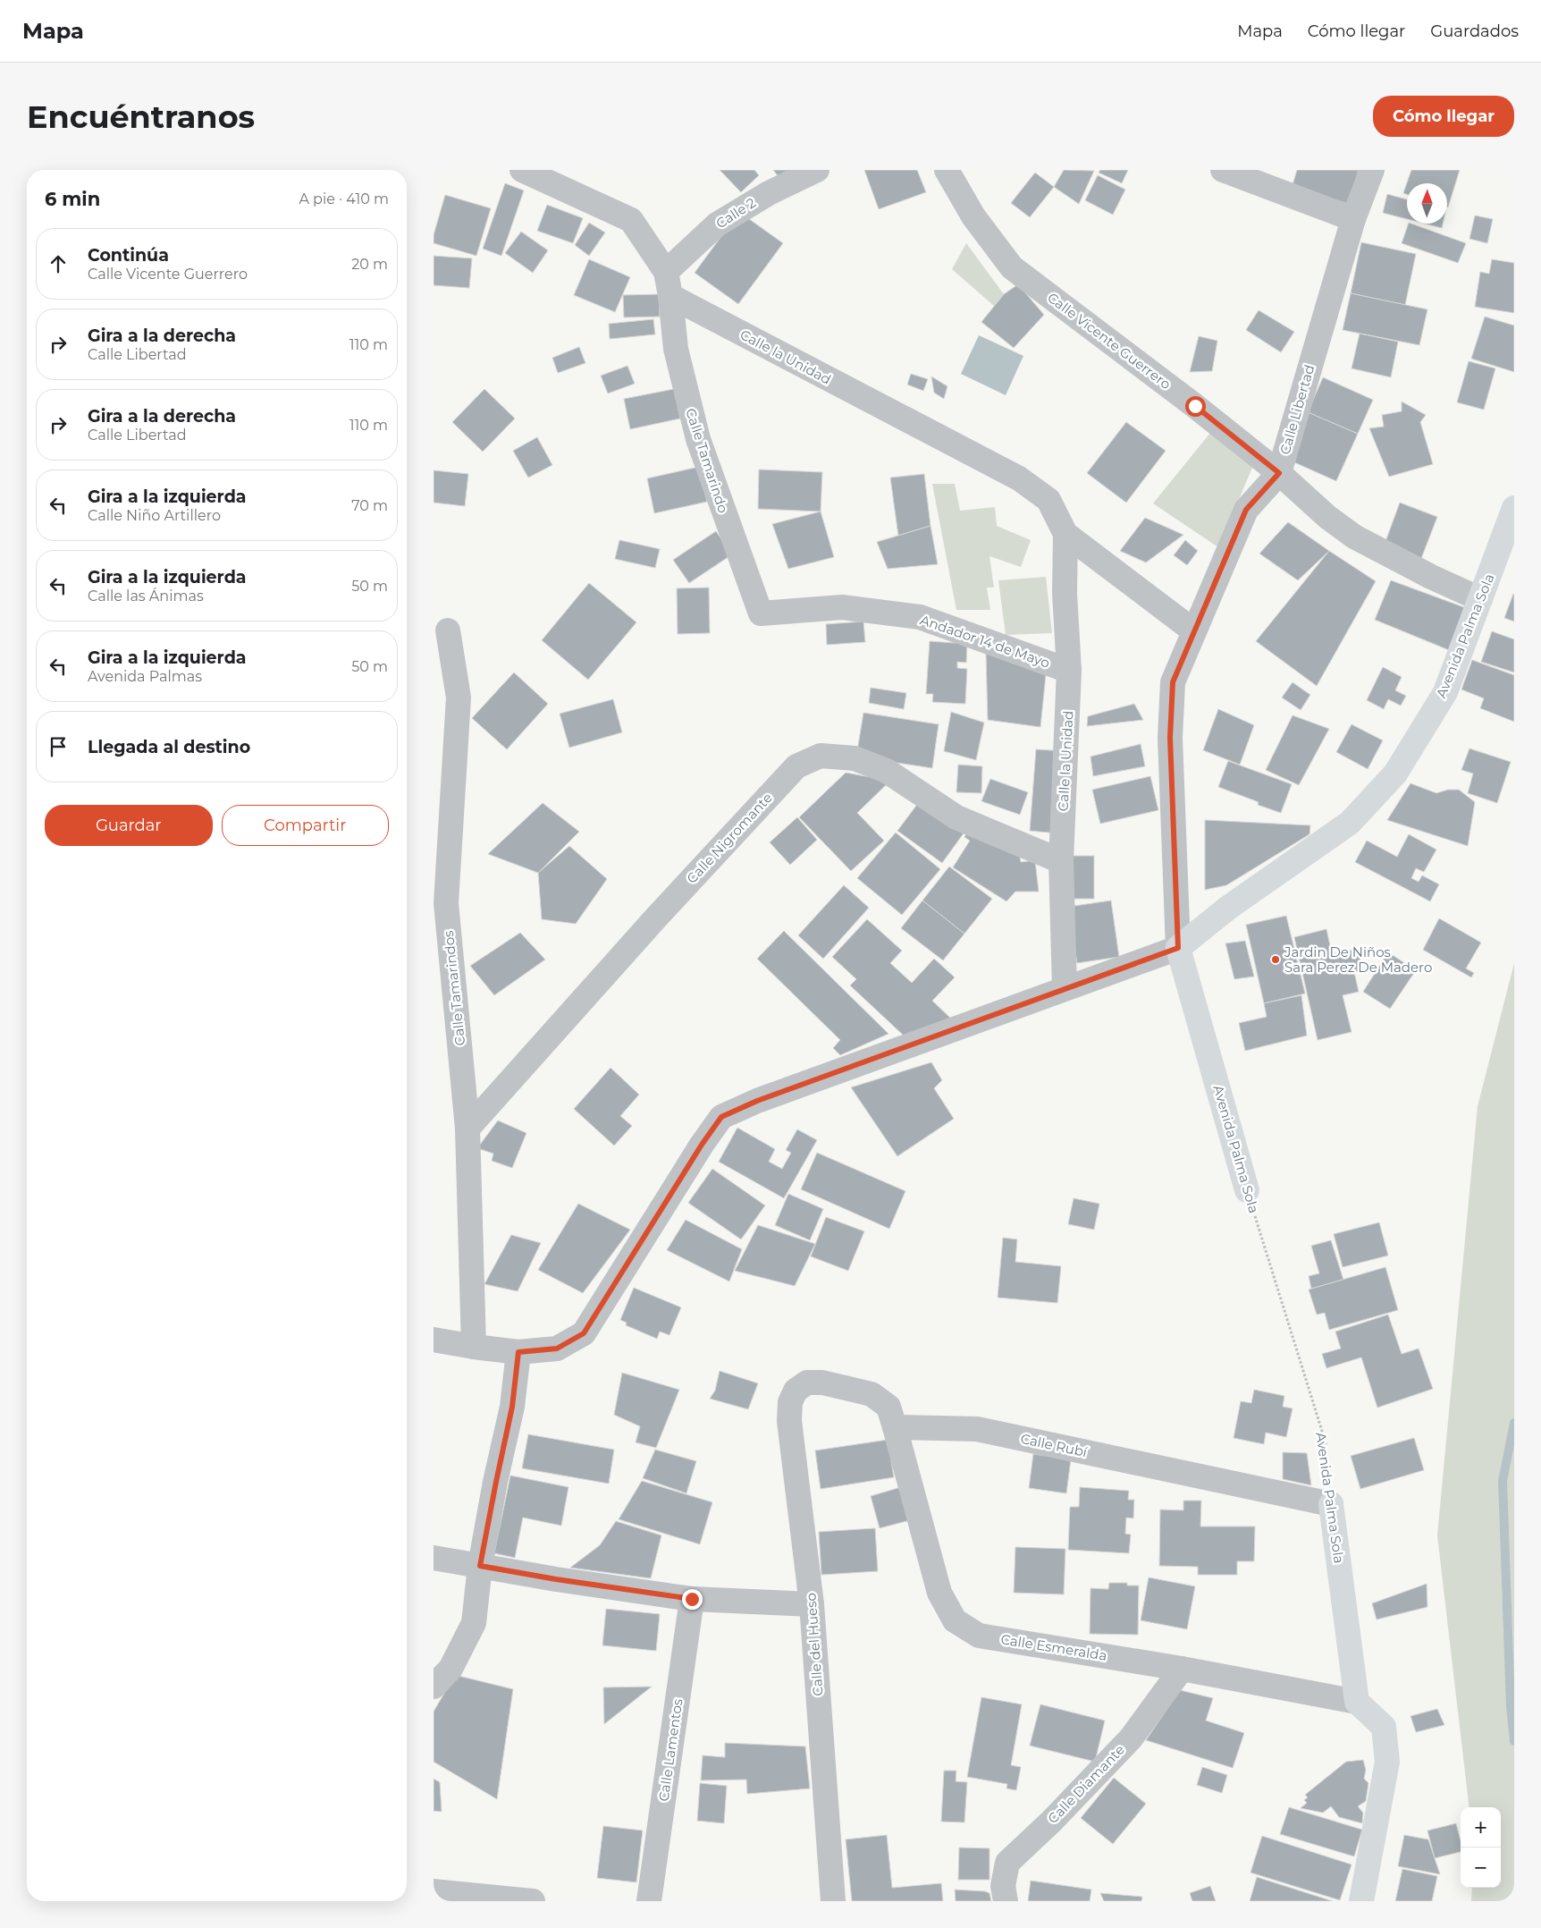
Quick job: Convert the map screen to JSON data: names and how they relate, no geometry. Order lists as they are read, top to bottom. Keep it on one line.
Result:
{"streets":{"street":["Calle 2","Calle Vicente Guerrero","Calle la Unidad","Calle Libertad","Calle Tamarindo","Avenida Palma Sola","Andador 14 de Mayo","Calle Nigromante","Calle Tamarindos","Calle Rubí","Calle del Hueso","Calle Esmeralda","Calle Lamentos","Calle Diamante"]},"crossings":[["Calle Vicente Guerrero","Calle Libertad"],["Calle Vicente Guerrero","Avenida Palma Sola"],["Calle la Unidad","Calle Libertad"],["Calle la Unidad","Calle Tamarindo"],["Calle la Unidad","Andador 14 de Mayo"],["Calle la Unidad","Calle Nigromante"],["Calle Libertad","Avenida Palma Sola"],["Calle Tamarindo","Andador 14 de Mayo"],["Avenida Palma Sola","Calle Rubí"],["Avenida Palma Sola","Calle Esmeralda"],["Calle Nigromante","Calle Tamarindos"],["Calle Rubí","Calle del Hueso"],["Calle Rubí","Calle Esmeralda"],["Calle del Hueso","Calle Esmeralda"],["Calle Esmeralda","Calle Diamante"]],"places":["Jardin De Niños Sara Perez De Madero"],"north":"top","page":{"header":"Mapa","nav":["Mapa","Cómo llegar","Guardados"],"buttons":["Cómo llegar",["Guardar","Compartir"]],"title":"Encuéntranos","heading":["6 min","A pie · 410 m"],"list":[["Continúa","Calle Vicente Guerrero","20 m"],["Gira a la derecha","Calle Libertad","110 m"],["Gira a la derecha","Calle Libertad","110 m"],["Gira a la izquierda","Calle Niño Artillero","70 m"],["Gira a la izquierda","Calle las Ánimas","50 m"],["Gira a la izquierda","Avenida Palmas","50 m"],"Llegada al destino"],"map_buttons":["+","−"]}}
